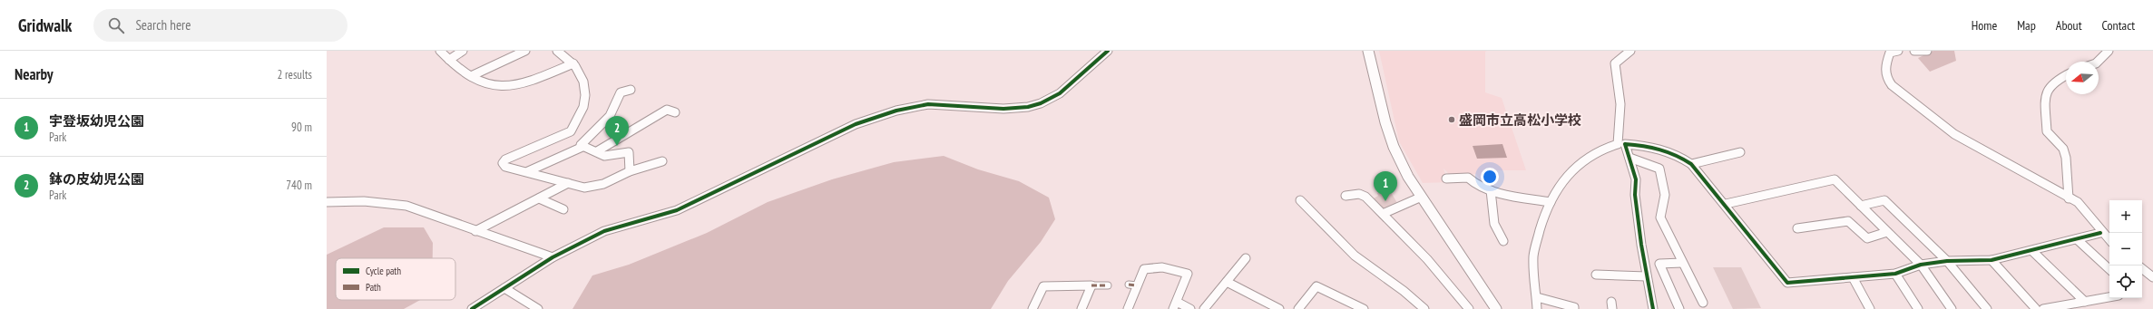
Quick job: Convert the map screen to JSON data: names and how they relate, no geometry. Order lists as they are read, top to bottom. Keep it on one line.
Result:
{"places":["盛岡市立高松小学校"],"legend":["Cycle path","Path"],"north":"left","page":{"header":"Gridwalk","search":"Search here","nav":["Home","Map","About","Contact"],"heading":["Nearby","2 results"],"list":[{"mark":"1","name":"宇登坂幼児公園","note":"Park","value":"90 m"},{"mark":"2","name":"鉢の皮幼児公園","note":"Park","value":"740 m"}],"pins":["2","1"],"map_buttons":["+","−"]}}
